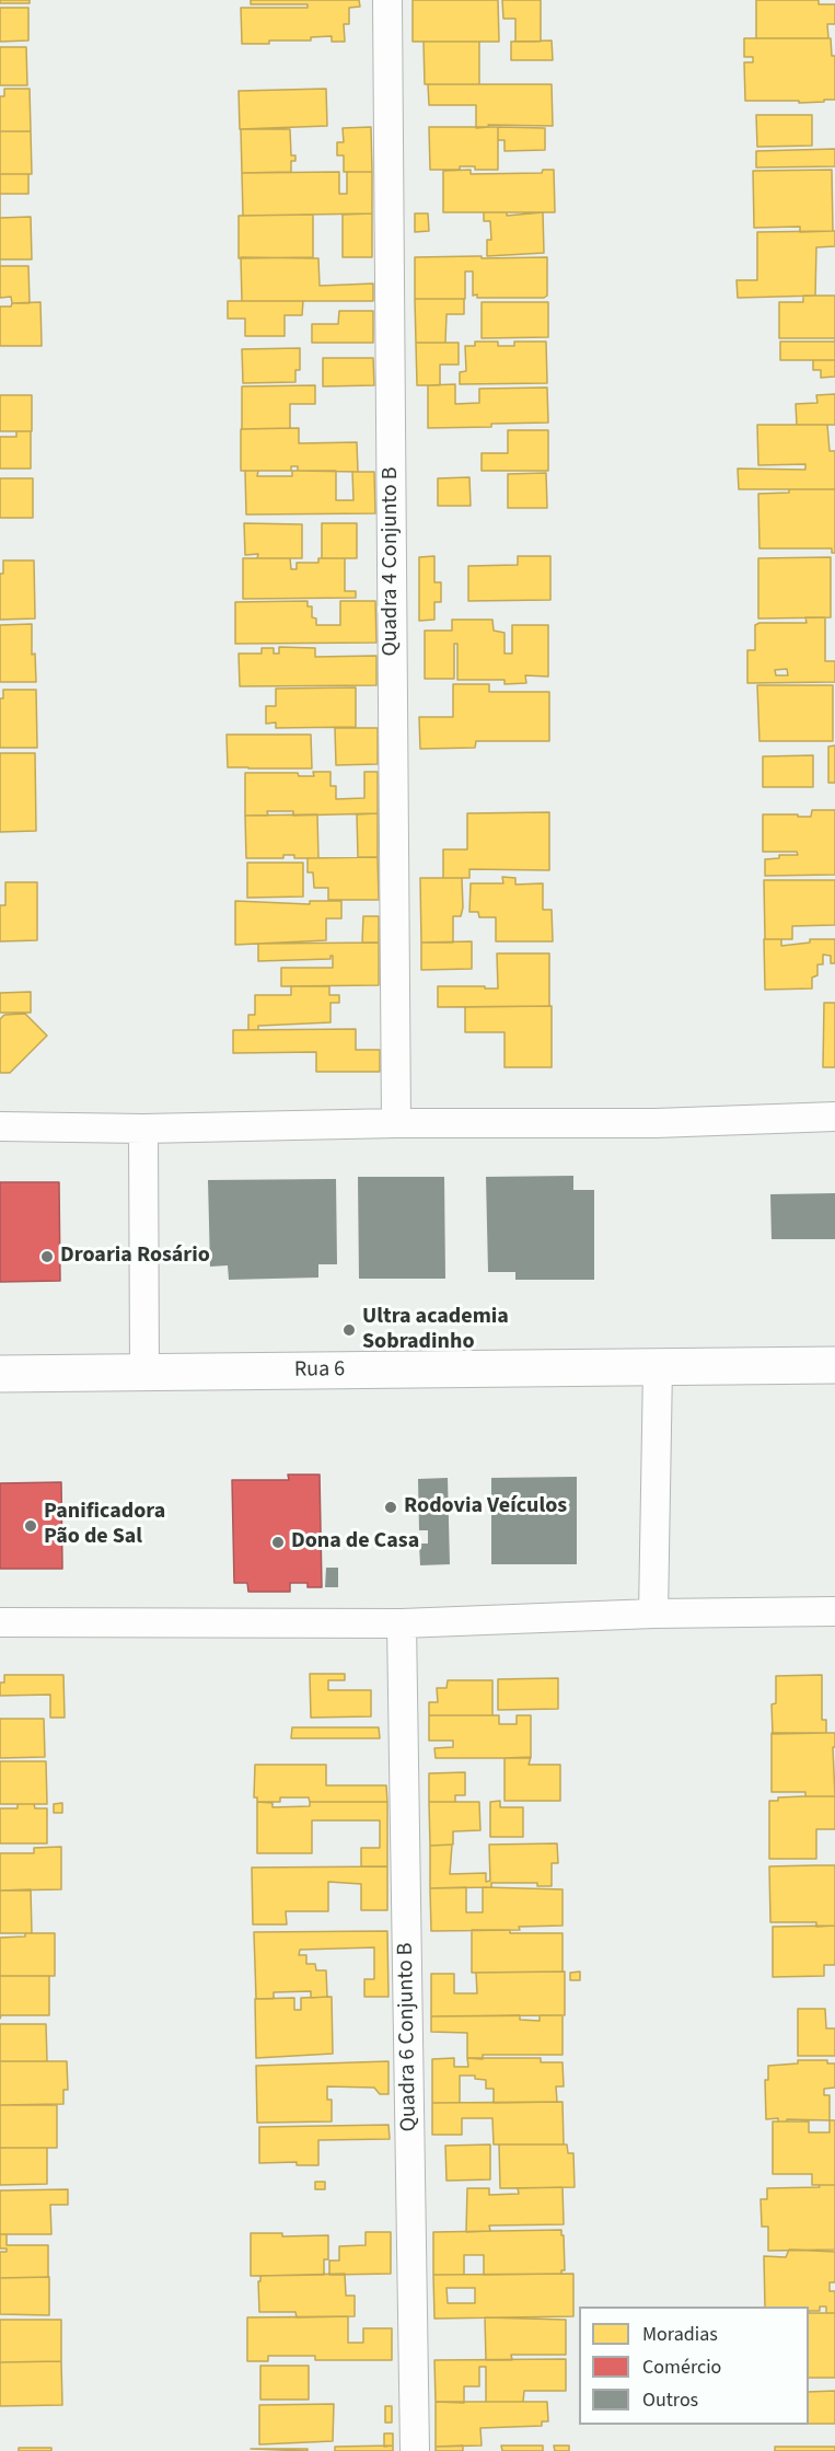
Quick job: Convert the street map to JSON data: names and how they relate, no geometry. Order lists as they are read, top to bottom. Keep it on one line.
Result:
{"streets":{"street":["Quadra 4 Conjunto B","Rua 6","Quadra 6 Conjunto B"]},"places":["Droaria Rosário","Ultra academia Sobradinho","Rodovia Veículos","Panificadora Pão de Sal","Dona de Casa"],"legend":["Moradias","Comércio","Outros"]}
